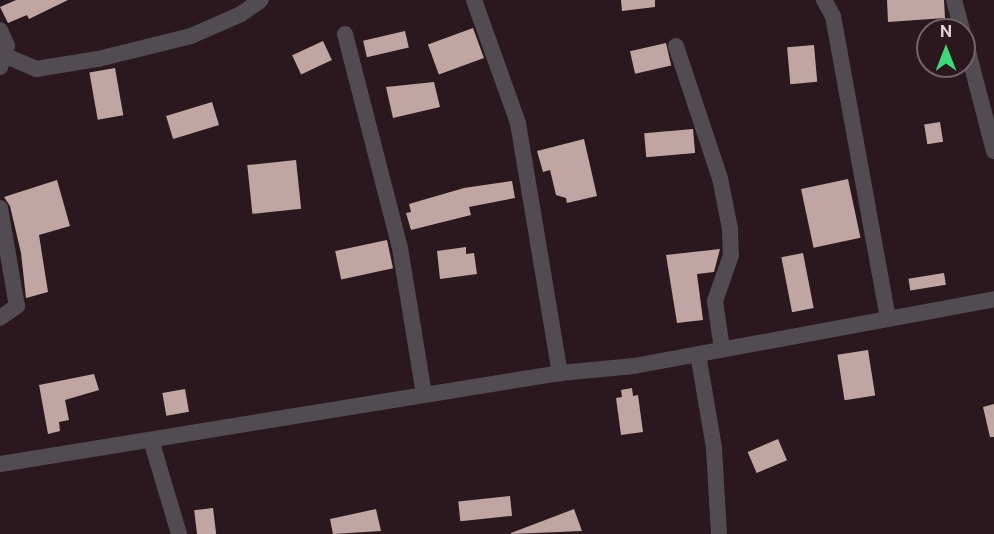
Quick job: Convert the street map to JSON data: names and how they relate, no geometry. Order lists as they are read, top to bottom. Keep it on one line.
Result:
{"north":"top"}
